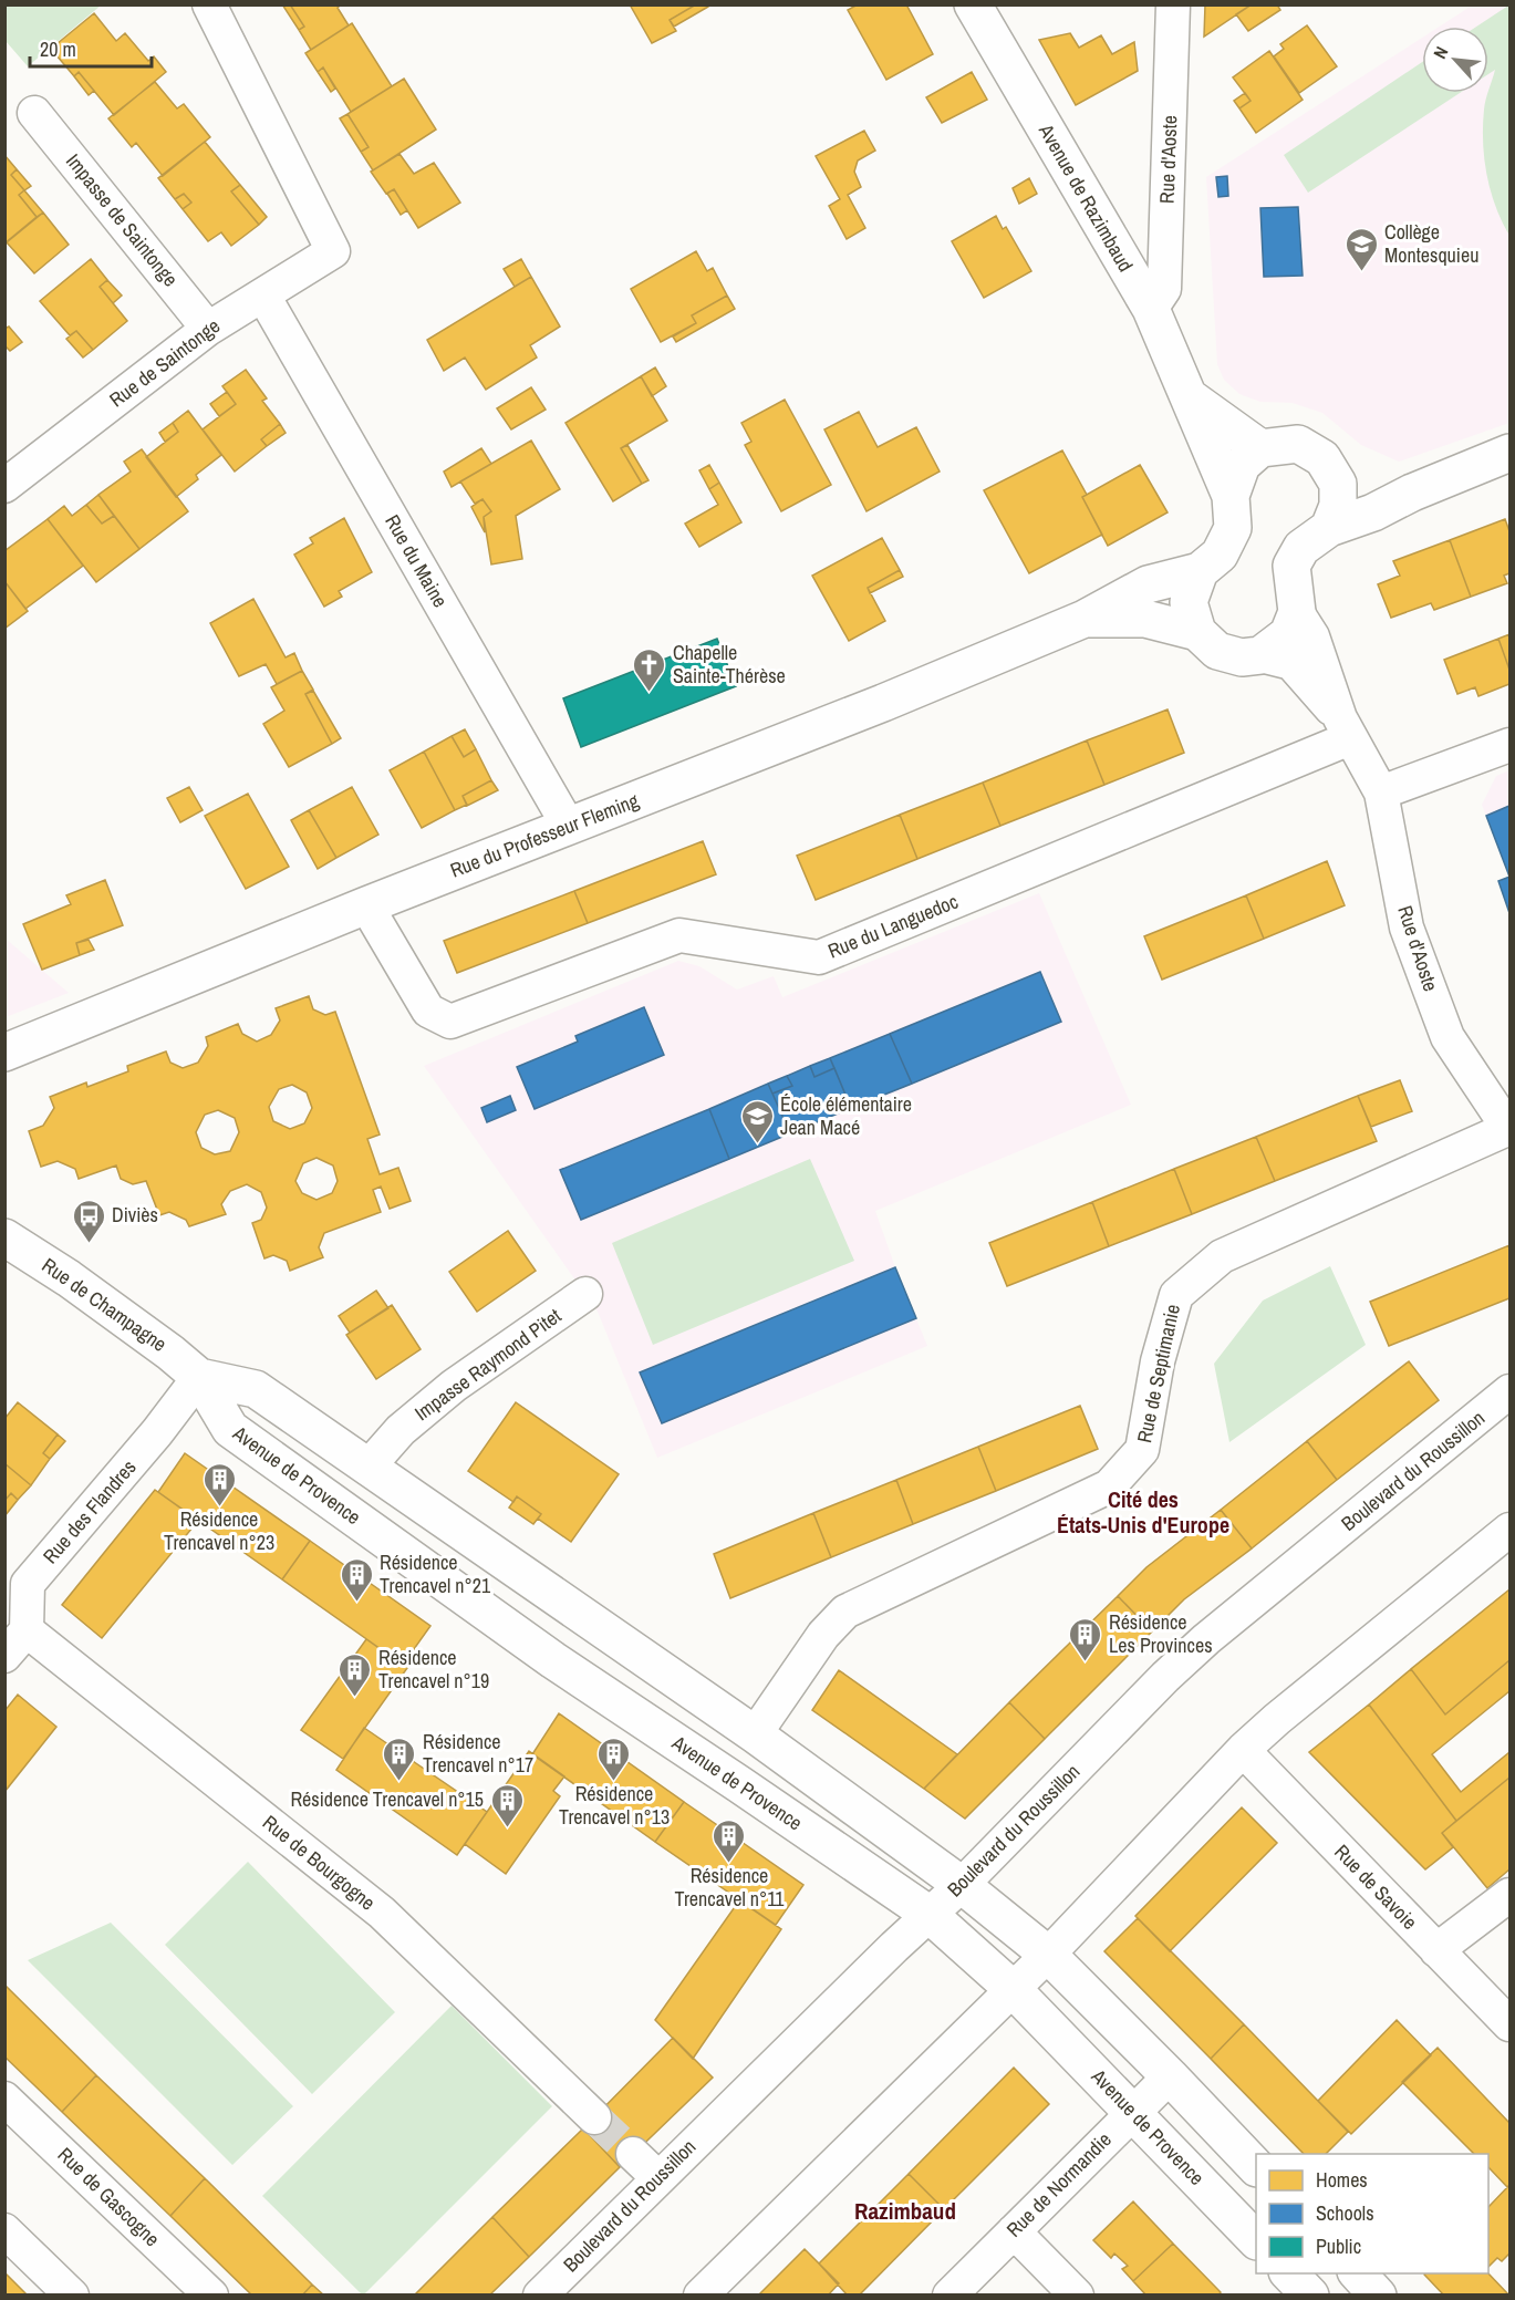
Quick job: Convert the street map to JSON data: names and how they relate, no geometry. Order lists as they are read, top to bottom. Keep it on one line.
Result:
{"streets":{"street":["Rue d'Aoste","Avenue de Razimbaud","Impasse de Saintonge","Rue de Saintonge","Rue du Maine","Rue du Professeur Fleming","Rue du Languedoc","Rue de Champagne","Impasse Raymond Pitet","Rue de Septimanie","Boulevard du Roussillon","Avenue de Provence","Rue des Flandres","Rue de Bourgogne","Rue de Savoie","Rue de Normandie","Rue de Gascogne"]},"crossings":[["Rue d'Aoste","Avenue de Razimbaud"],["Rue d'Aoste","Rue du Languedoc"],["Rue d'Aoste","Rue de Septimanie"],["Impasse de Saintonge","Rue de Saintonge"],["Rue de Saintonge","Rue du Maine"],["Rue du Maine","Rue du Professeur Fleming"],["Rue du Professeur Fleming","Rue du Languedoc"],["Rue de Champagne","Avenue de Provence"],["Rue de Champagne","Rue des Flandres"],["Boulevard du Roussillon","Avenue de Provence"],["Avenue de Provence","Rue des Flandres"],["Avenue de Provence","Rue de Normandie"],["Rue des Flandres","Rue de Bourgogne"]],"districts":["Cité des États-Unis d'Europe","Razimbaud"],"places":{"school or university":["Collège Montesquieu","École élémentaire Jean Macé"],"church":["Chapelle Sainte-Thérèse"],"bus stop":["Diviès"],"building":["Résidence Trencavel n°23","Résidence Trencavel n°21","Résidence Les Provinces","Résidence Trencavel n°19","Résidence Trencavel n°17","Résidence Trencavel n°13","Résidence Trencavel n°15","Résidence Trencavel n°11"]},"legend":["Homes","Schools","Public"],"scale_bar":"20 m","north":"top left"}
